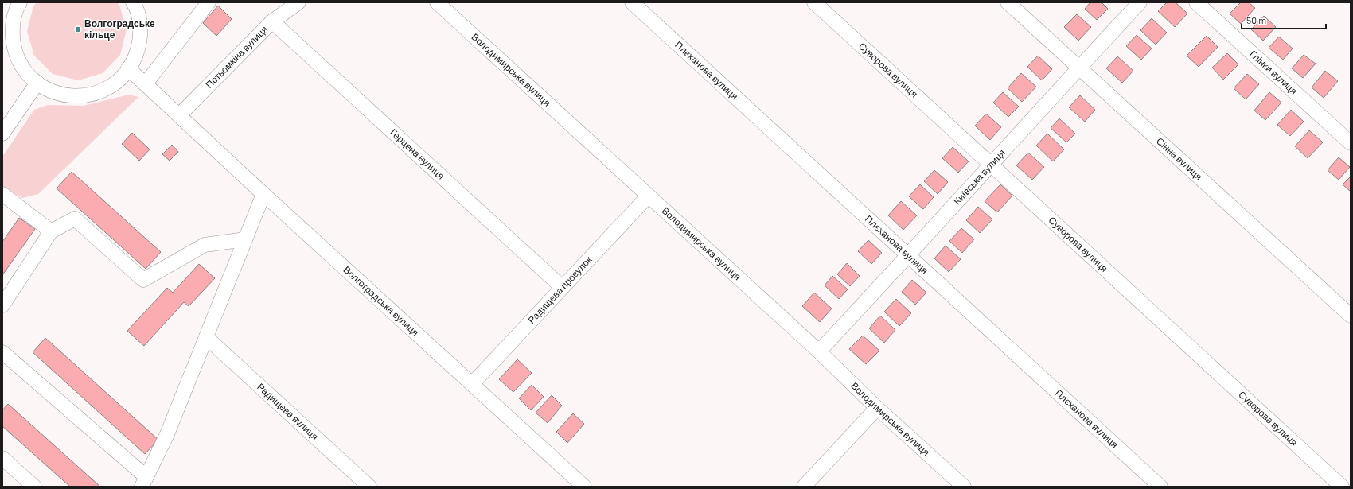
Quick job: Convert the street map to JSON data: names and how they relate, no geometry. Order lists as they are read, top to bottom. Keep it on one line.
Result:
{"streets":{"street":["Потьомкіна вулиця","Володимирська вулиця","Суворова вулиця","Плєханова вулиця","Глінки вулиця","Герцена вулиця","Сінна вулиця","Київська вулиця","Радищева провулок","Волгоградська вулиця","Радищева вулиця"]},"crossings":[["Потьомкіна вулиця","Герцена вулиця"],["Потьомкіна вулиця","Волгоградська вулиця"],["Володимирська вулиця","Київська вулиця"],["Володимирська вулиця","Радищева провулок"],["Суворова вулиця","Київська вулиця"],["Плєханова вулиця","Київська вулиця"],["Герцена вулиця","Радищева провулок"],["Сінна вулиця","Київська вулиця"],["Радищева провулок","Волгоградська вулиця"]],"places":["Волгоградське кільце"],"scale_bar":"50 m"}
